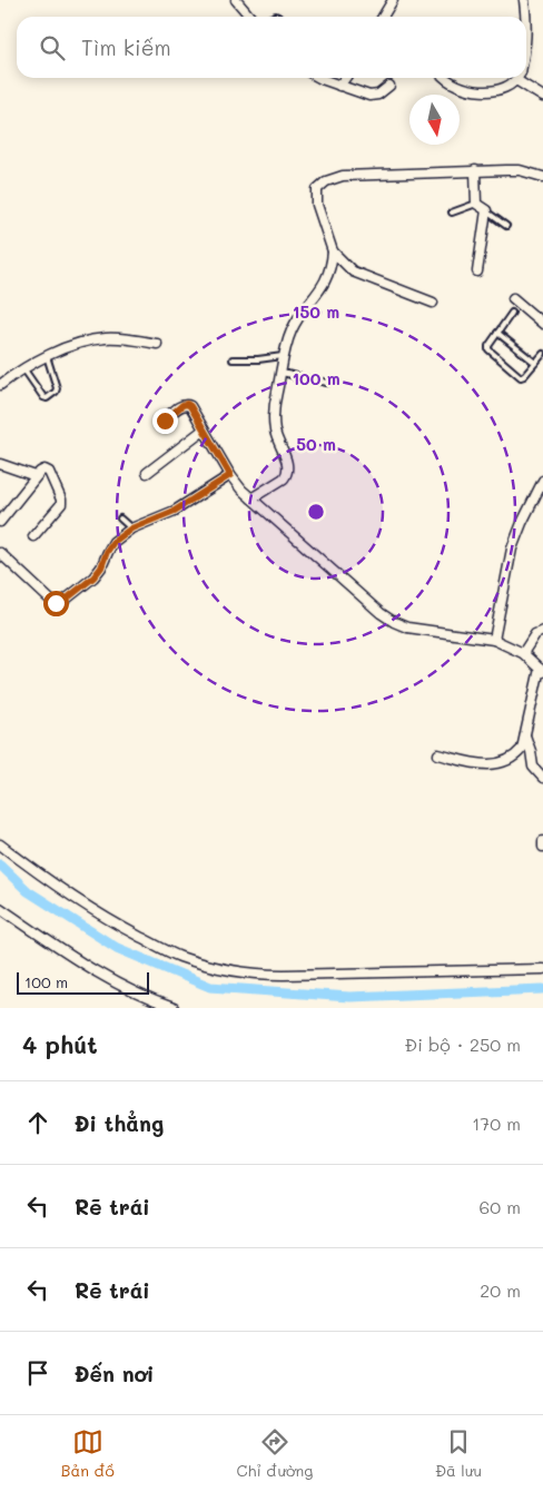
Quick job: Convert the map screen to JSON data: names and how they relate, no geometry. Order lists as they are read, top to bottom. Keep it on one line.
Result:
{"scale_bar":"100 m","north":"bottom","page":{"search":"Tìm kiếm","scale":"100 m","heading":["4 phút","Đi bộ · 250 m"],"list":[["Đi thẳng","170 m"],["Rẽ trái","60 m"],["Rẽ trái","20 m"],"Đến nơi"],"nav":["Bản đồ","Chỉ đường","Đã lưu"]},"rings":["150 m","100 m","50 m"]}
